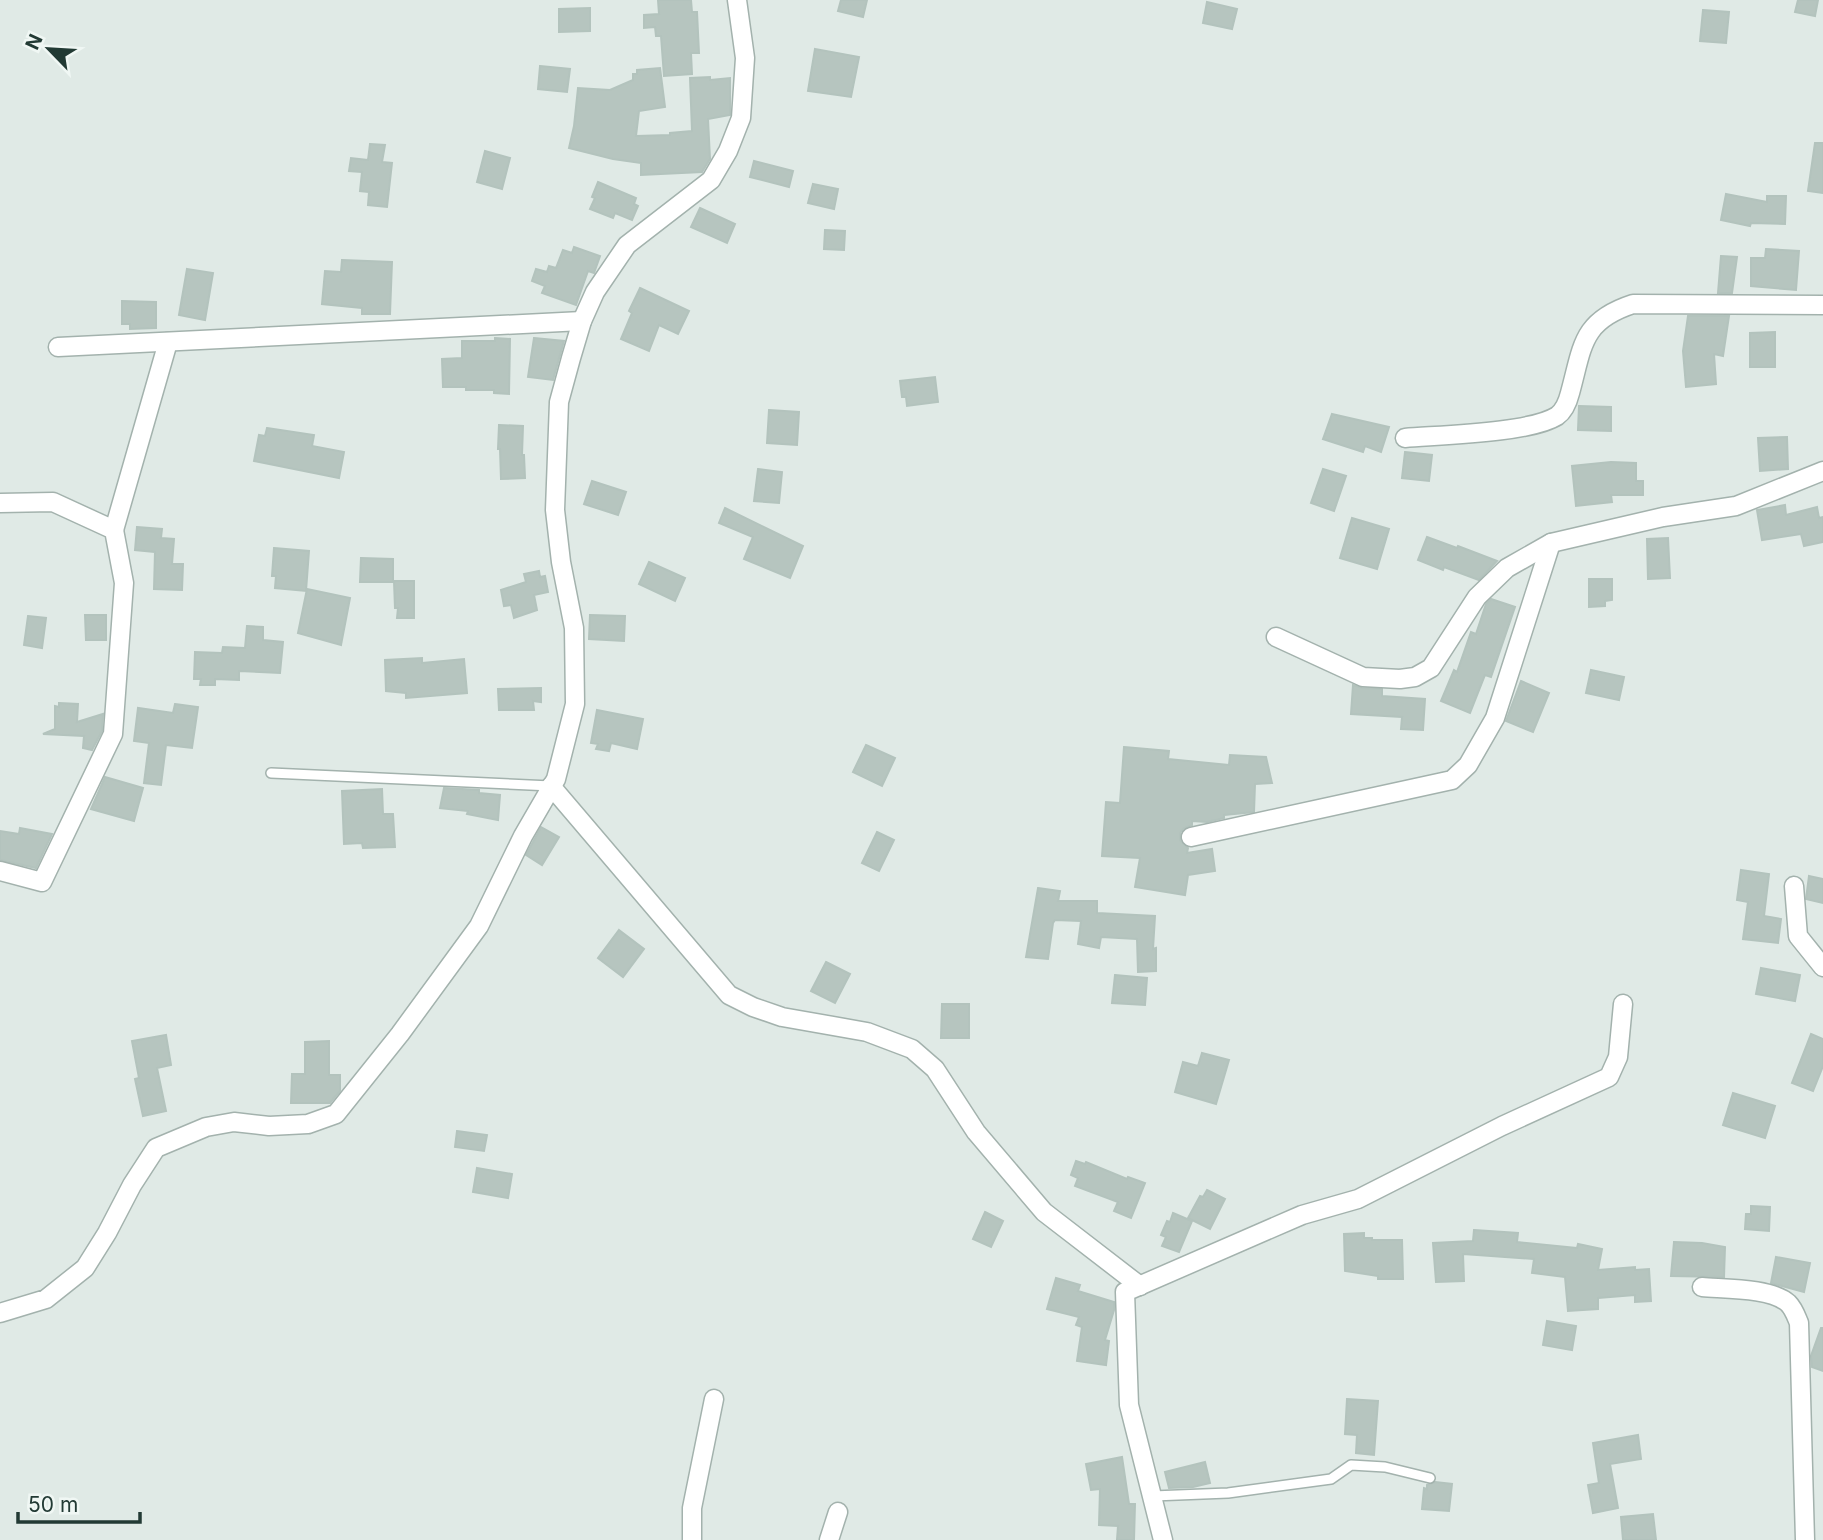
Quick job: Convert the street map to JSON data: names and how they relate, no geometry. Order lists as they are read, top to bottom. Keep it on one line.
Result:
{"scale_bar":"50 m","north":"top left"}
